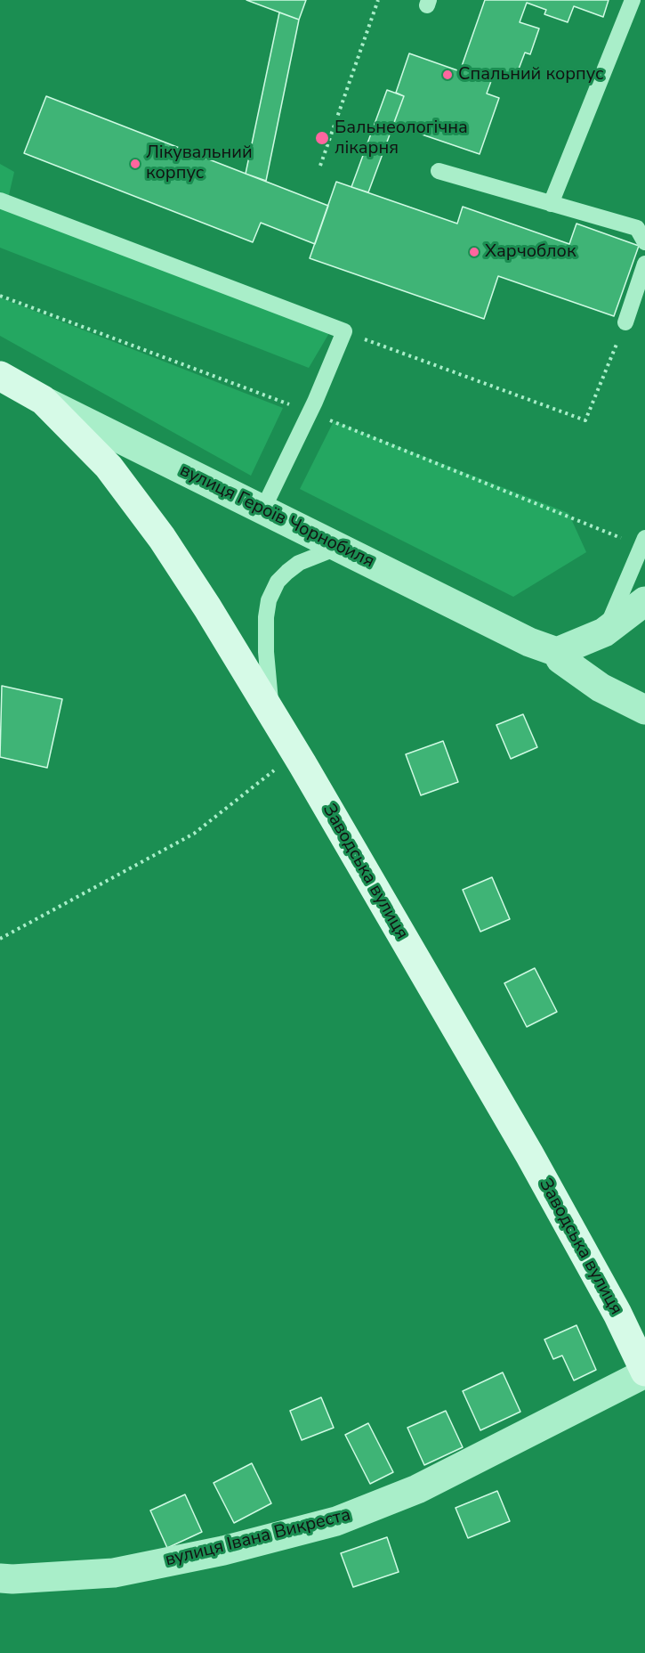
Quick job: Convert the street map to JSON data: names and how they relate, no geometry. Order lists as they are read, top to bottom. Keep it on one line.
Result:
{"streets":{"street":["вулиця Героїв Чорнобиля","Заводська вулиця","вулиця Івана Викреста"]},"crossings":[["вулиця Героїв Чорнобиля","Заводська вулиця"],["Заводська вулиця","вулиця Івана Викреста"]],"places":["Спальний корпус","Бальнеологічна лікарня","Лікувальний корпус","Харчоблок"]}
